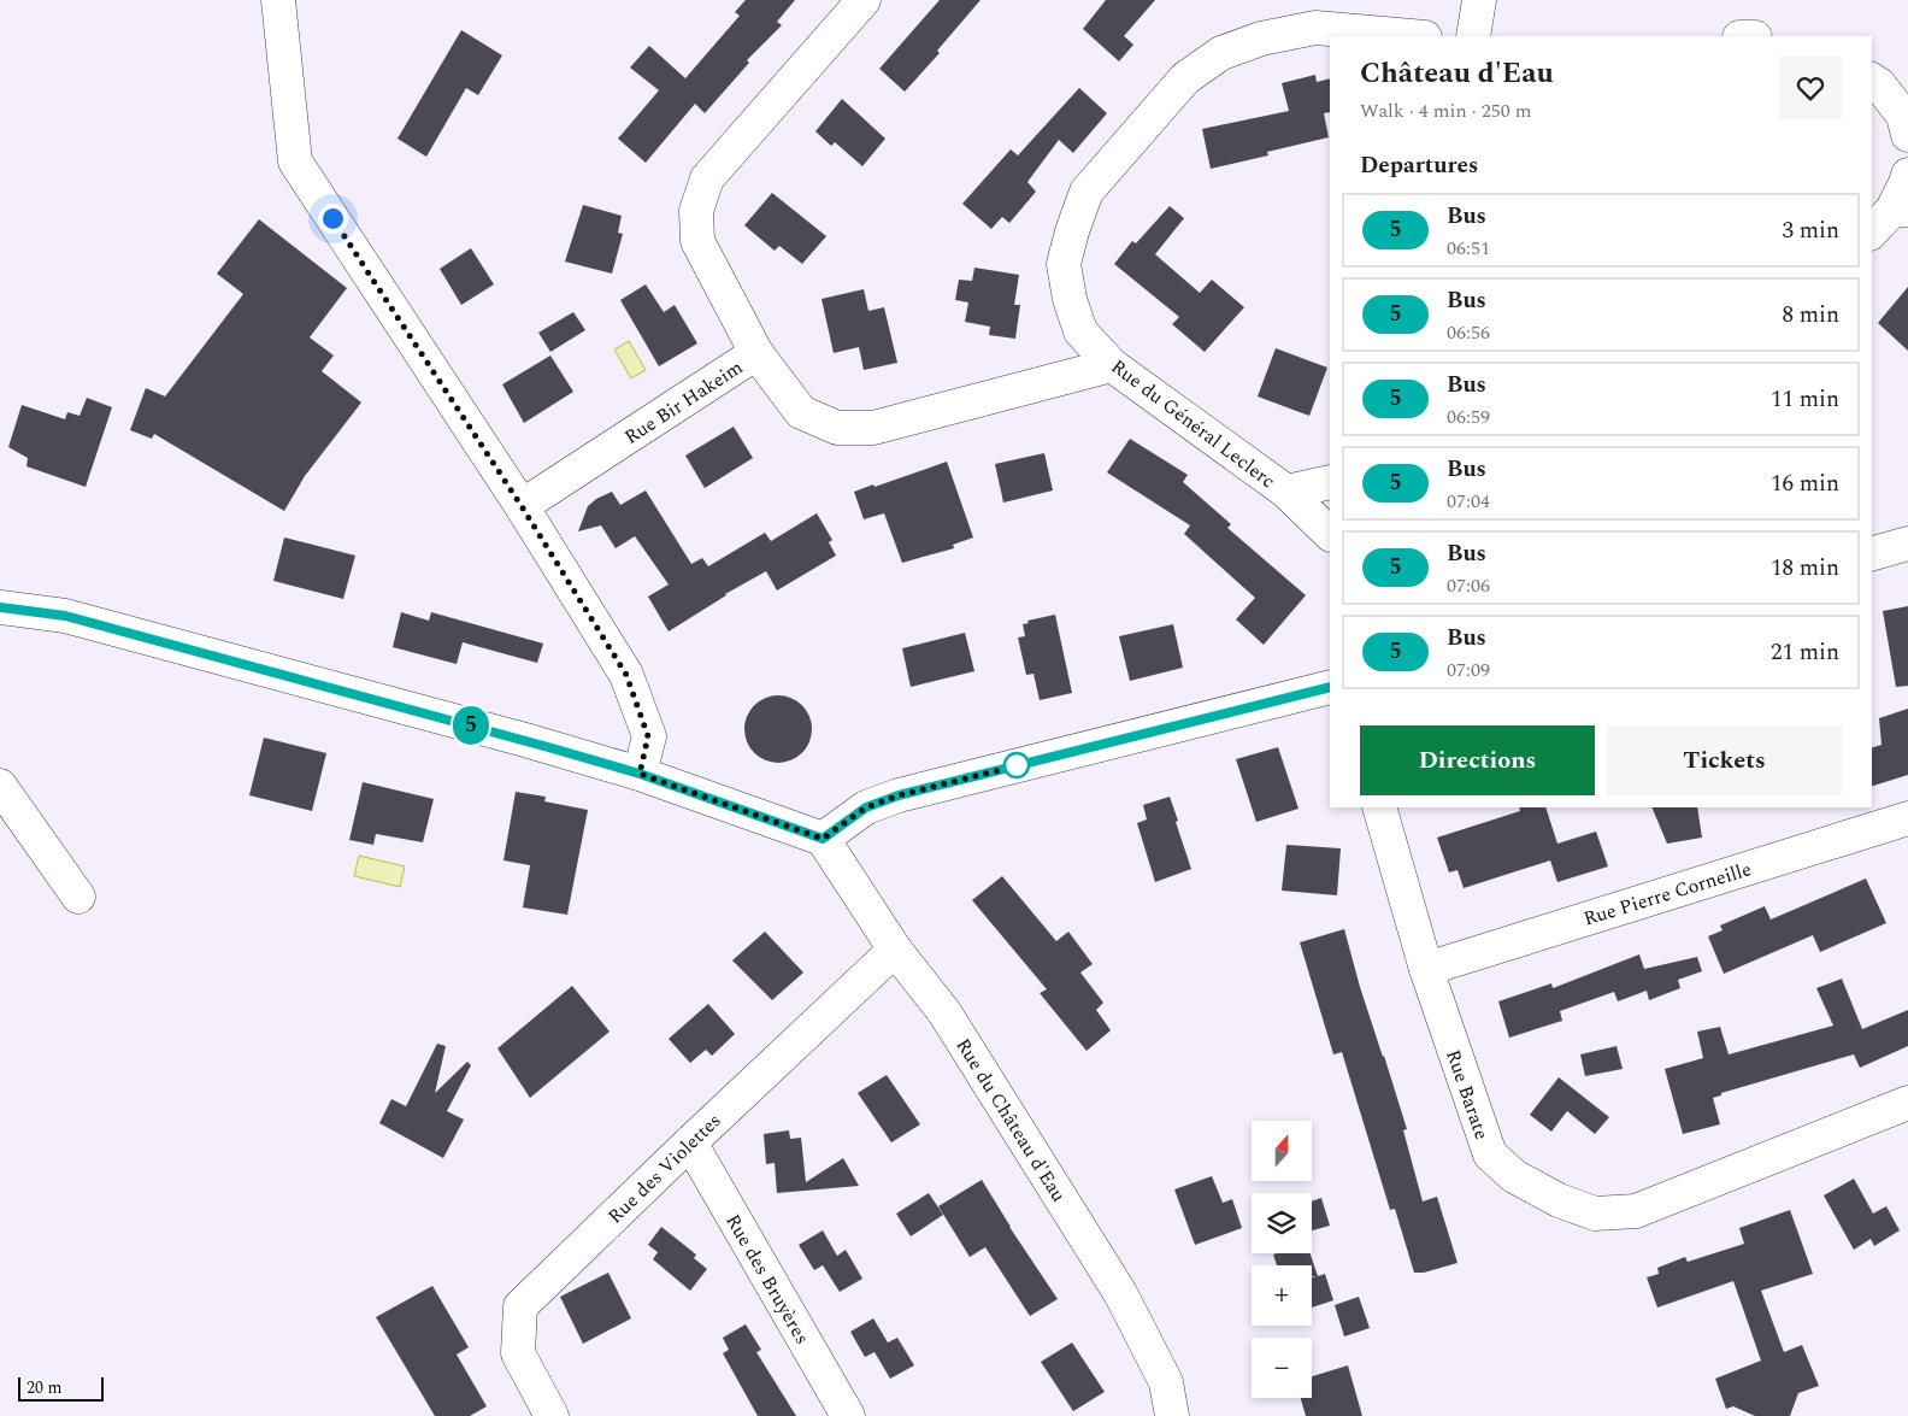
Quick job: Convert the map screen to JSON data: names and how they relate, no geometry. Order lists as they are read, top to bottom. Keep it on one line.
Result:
{"streets":{"street":["Rue Bir Hakeim","Rue du Général Leclerc","Rue Pierre Corneille","Rue Barate","Rue du Château d'Eau","Rue des Violettes","Rue des Bruyères"]},"crossings":[["Rue Bir Hakeim","Rue du Général Leclerc"],["Rue Pierre Corneille","Rue Barate"],["Rue du Château d'Eau","Rue des Violettes"],["Rue des Violettes","Rue des Bruyères"]],"lines":["bus line 5"],"scale_bar":"20 m","north":"top","page":{"on_map":"5","heading":[["Château d'Eau","Walk · 4 min · 250 m"],"Departures"],"list":[{"mark":"5","name":"Bus","note":"06:51","value":"3 min"},{"mark":"5","name":"Bus","note":"06:56","value":"8 min"},{"mark":"5","name":"Bus","note":"06:59","value":"11 min"},{"mark":"5","name":"Bus","note":"07:04","value":"16 min"},{"mark":"5","name":"Bus","note":"07:06","value":"18 min"},{"mark":"5","name":"Bus","note":"07:09","value":"21 min"}],"buttons":["Directions","Tickets"],"map_buttons":["+","−"],"scale":"20 m"}}
